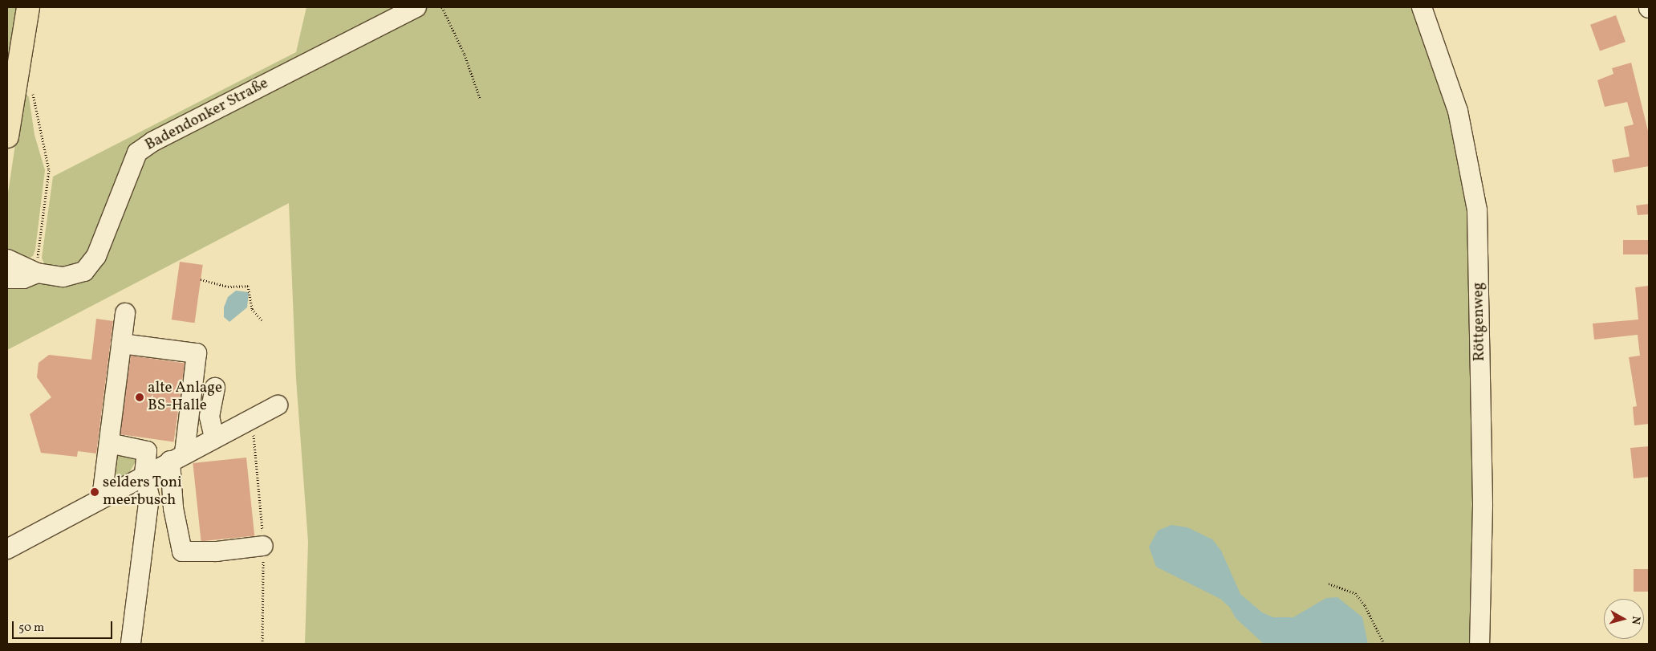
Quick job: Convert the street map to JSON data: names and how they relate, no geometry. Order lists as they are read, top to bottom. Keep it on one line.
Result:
{"streets":{"street":["Badendonker Straße","Röttgenweg"]},"places":["alte Anlage BS-Halle","selders Toni meerbusch"],"scale_bar":"50 m","north":"right"}
